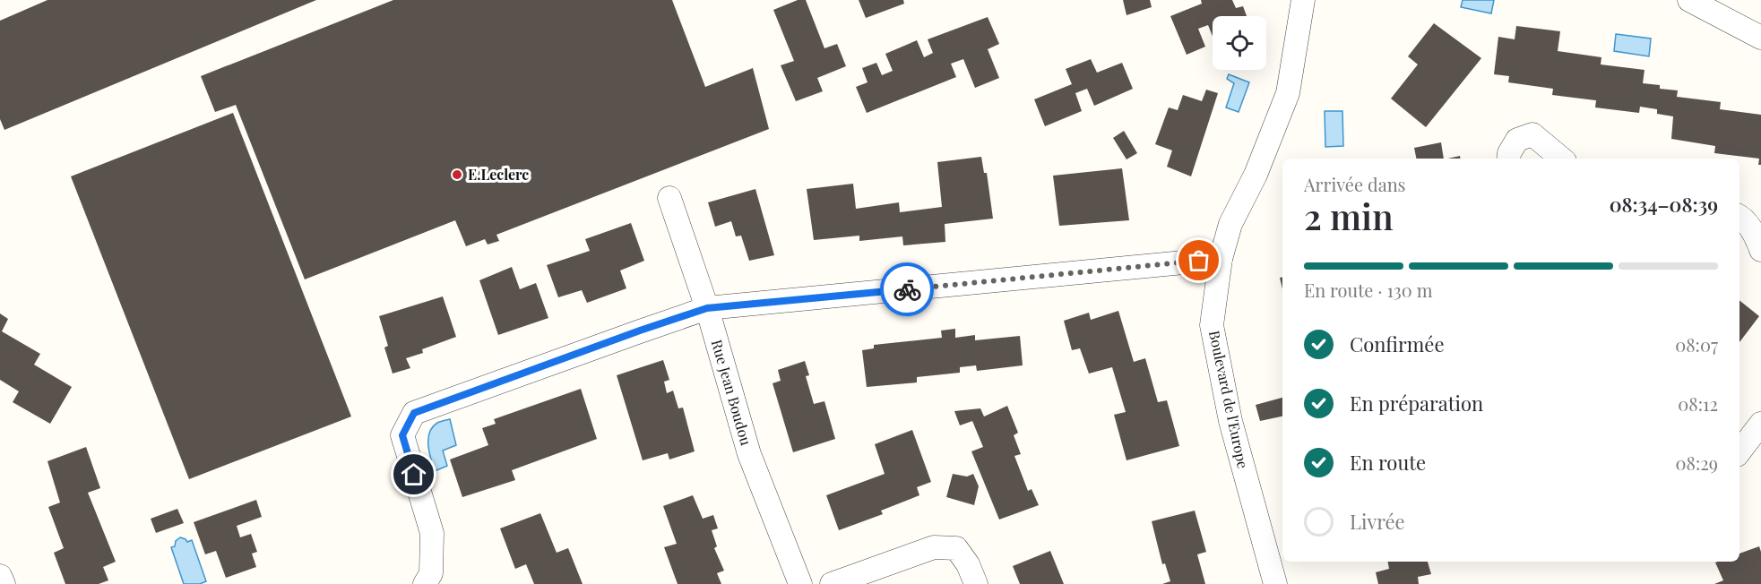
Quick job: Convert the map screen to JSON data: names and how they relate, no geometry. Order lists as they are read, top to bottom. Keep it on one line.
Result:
{"streets":{"street":["Rue Jean Boudou","Boulevard de l'Europe"]},"places":["E.Leclerc"],"page":{"heading":["2 min","Arrivée dans","08:34–08:39"],"bar":"En route · 130 m","list":[["Confirmée","08:07"],["En préparation","08:12"],["En route","08:29"],"Livrée"]}}
